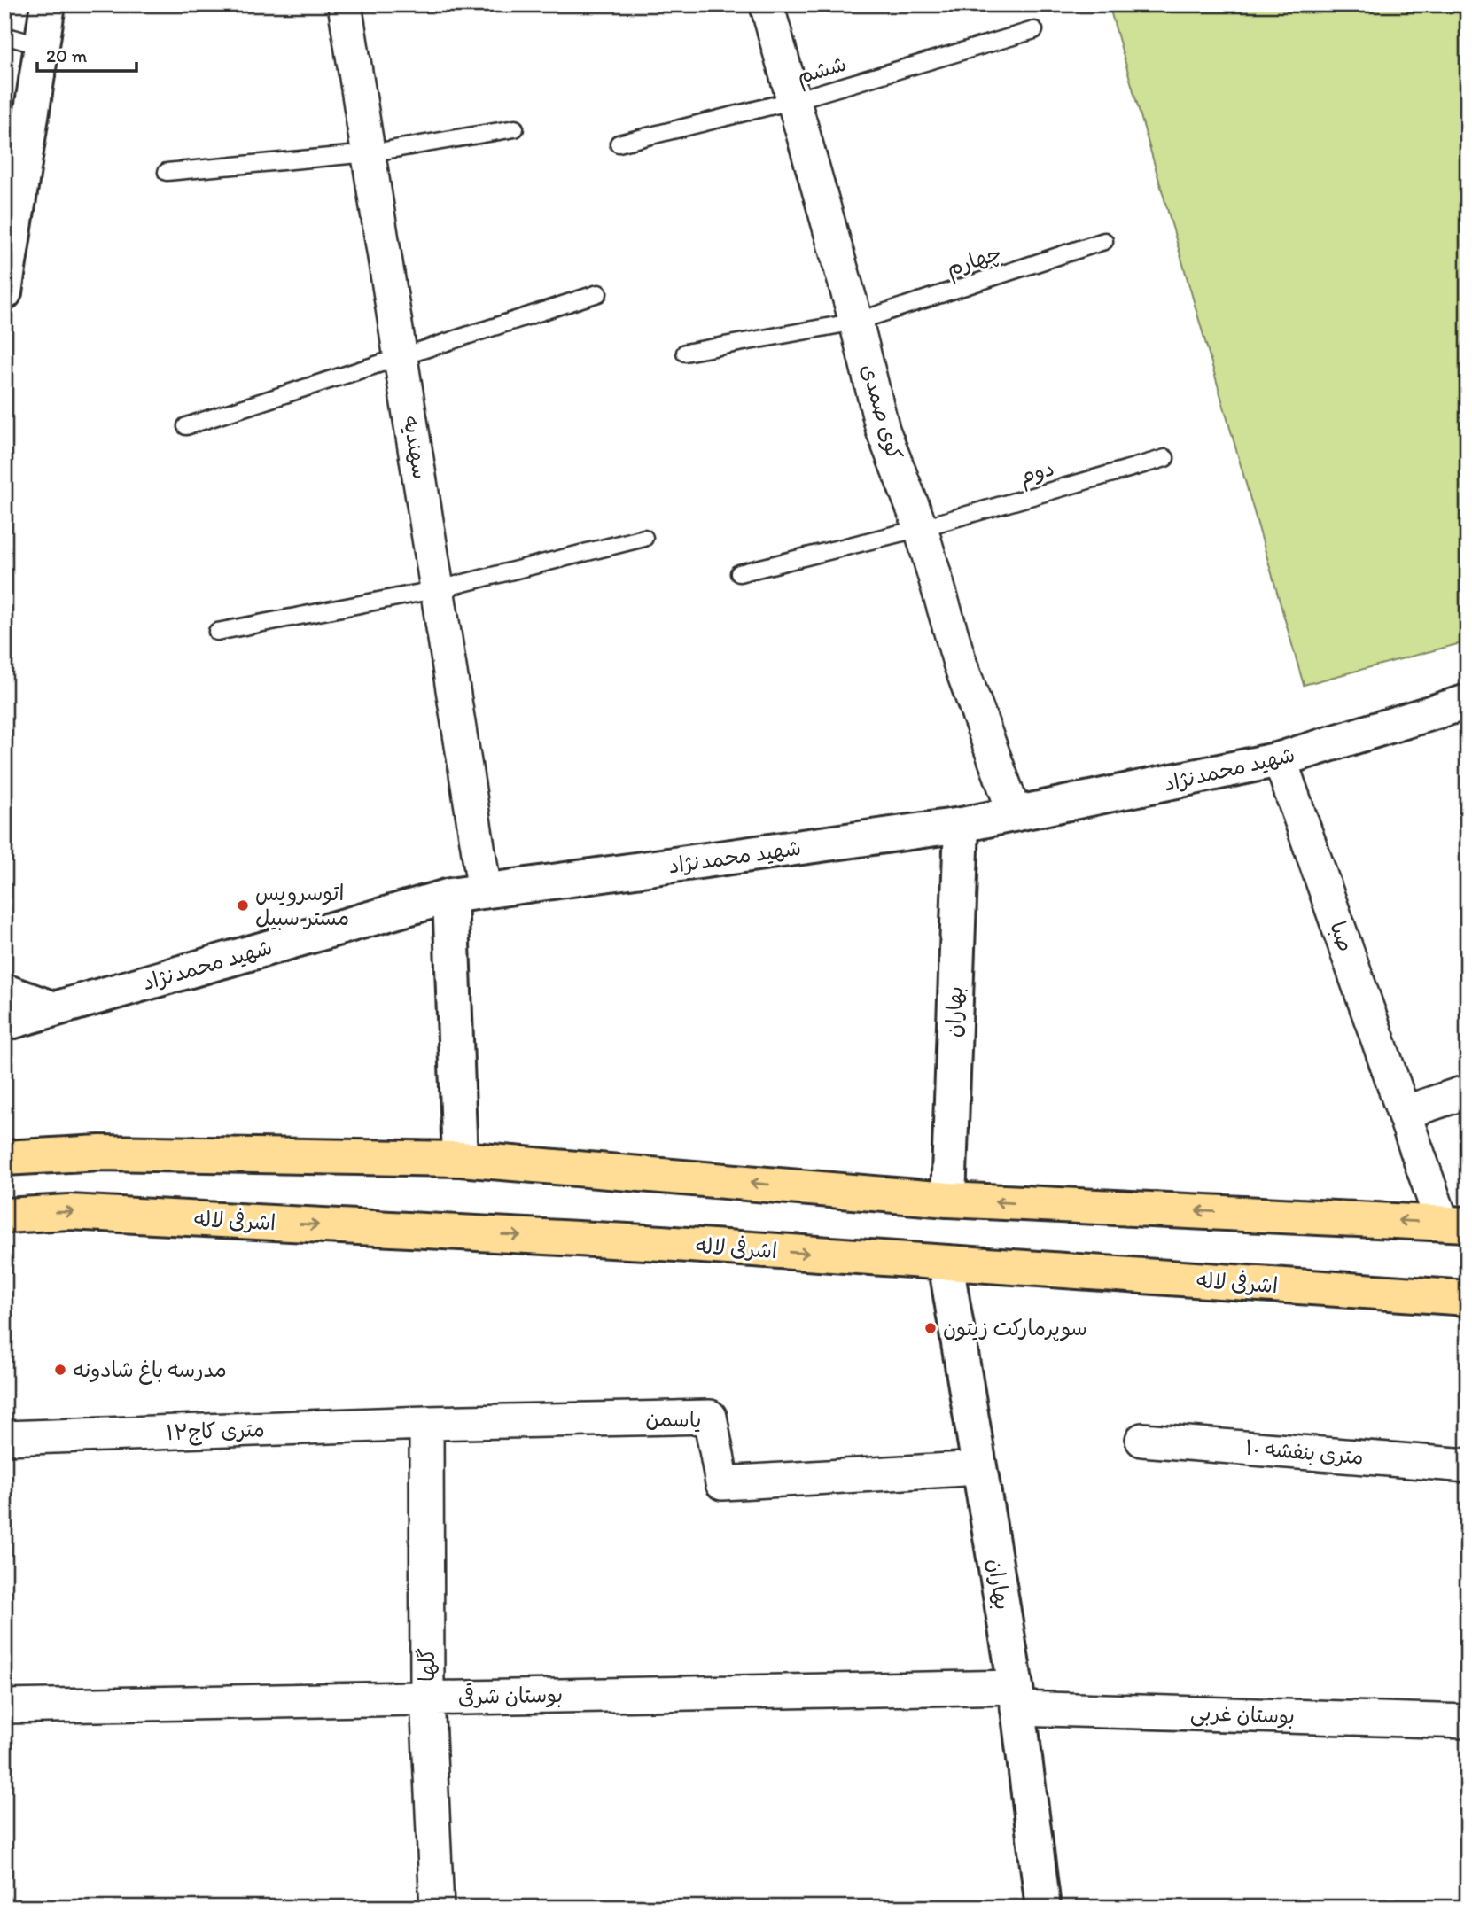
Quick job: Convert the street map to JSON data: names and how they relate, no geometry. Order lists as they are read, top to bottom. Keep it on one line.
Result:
{"streets":{"main road":["شهید محمدنژاد","بهاران","اشرفی لاله"],"street":["کوی صمدی","سهندیه","صبا","یاسمن","۱۲متری کاج","۱۰ متری بنفشه","گلها","بوستان شرقی","بوستان غربی"],"lane":["ششم","چهارم","دوم"]},"crossings":[["ششم","کوی صمدی"],["چهارم","کوی صمدی"],["کوی صمدی","دوم"],["کوی صمدی","شهید محمدنژاد"],["سهندیه","شهید محمدنژاد"],["شهید محمدنژاد","صبا"],["شهید محمدنژاد","بهاران"],["بهاران","اشرفی لاله"],["بهاران","یاسمن"],["بهاران","بوستان شرقی"],["بهاران","بوستان غربی"],["یاسمن","۱۲متری کاج"],["یاسمن","گلها"],["۱۲متری کاج","گلها"],["گلها","بوستان شرقی"],["بوستان شرقی","بوستان غربی"]],"places":["اتوسرویس مستر سبیل","سوپرمارکت زیتون","مدرسه باغ شادونه"],"scale_bar":"20 m"}
